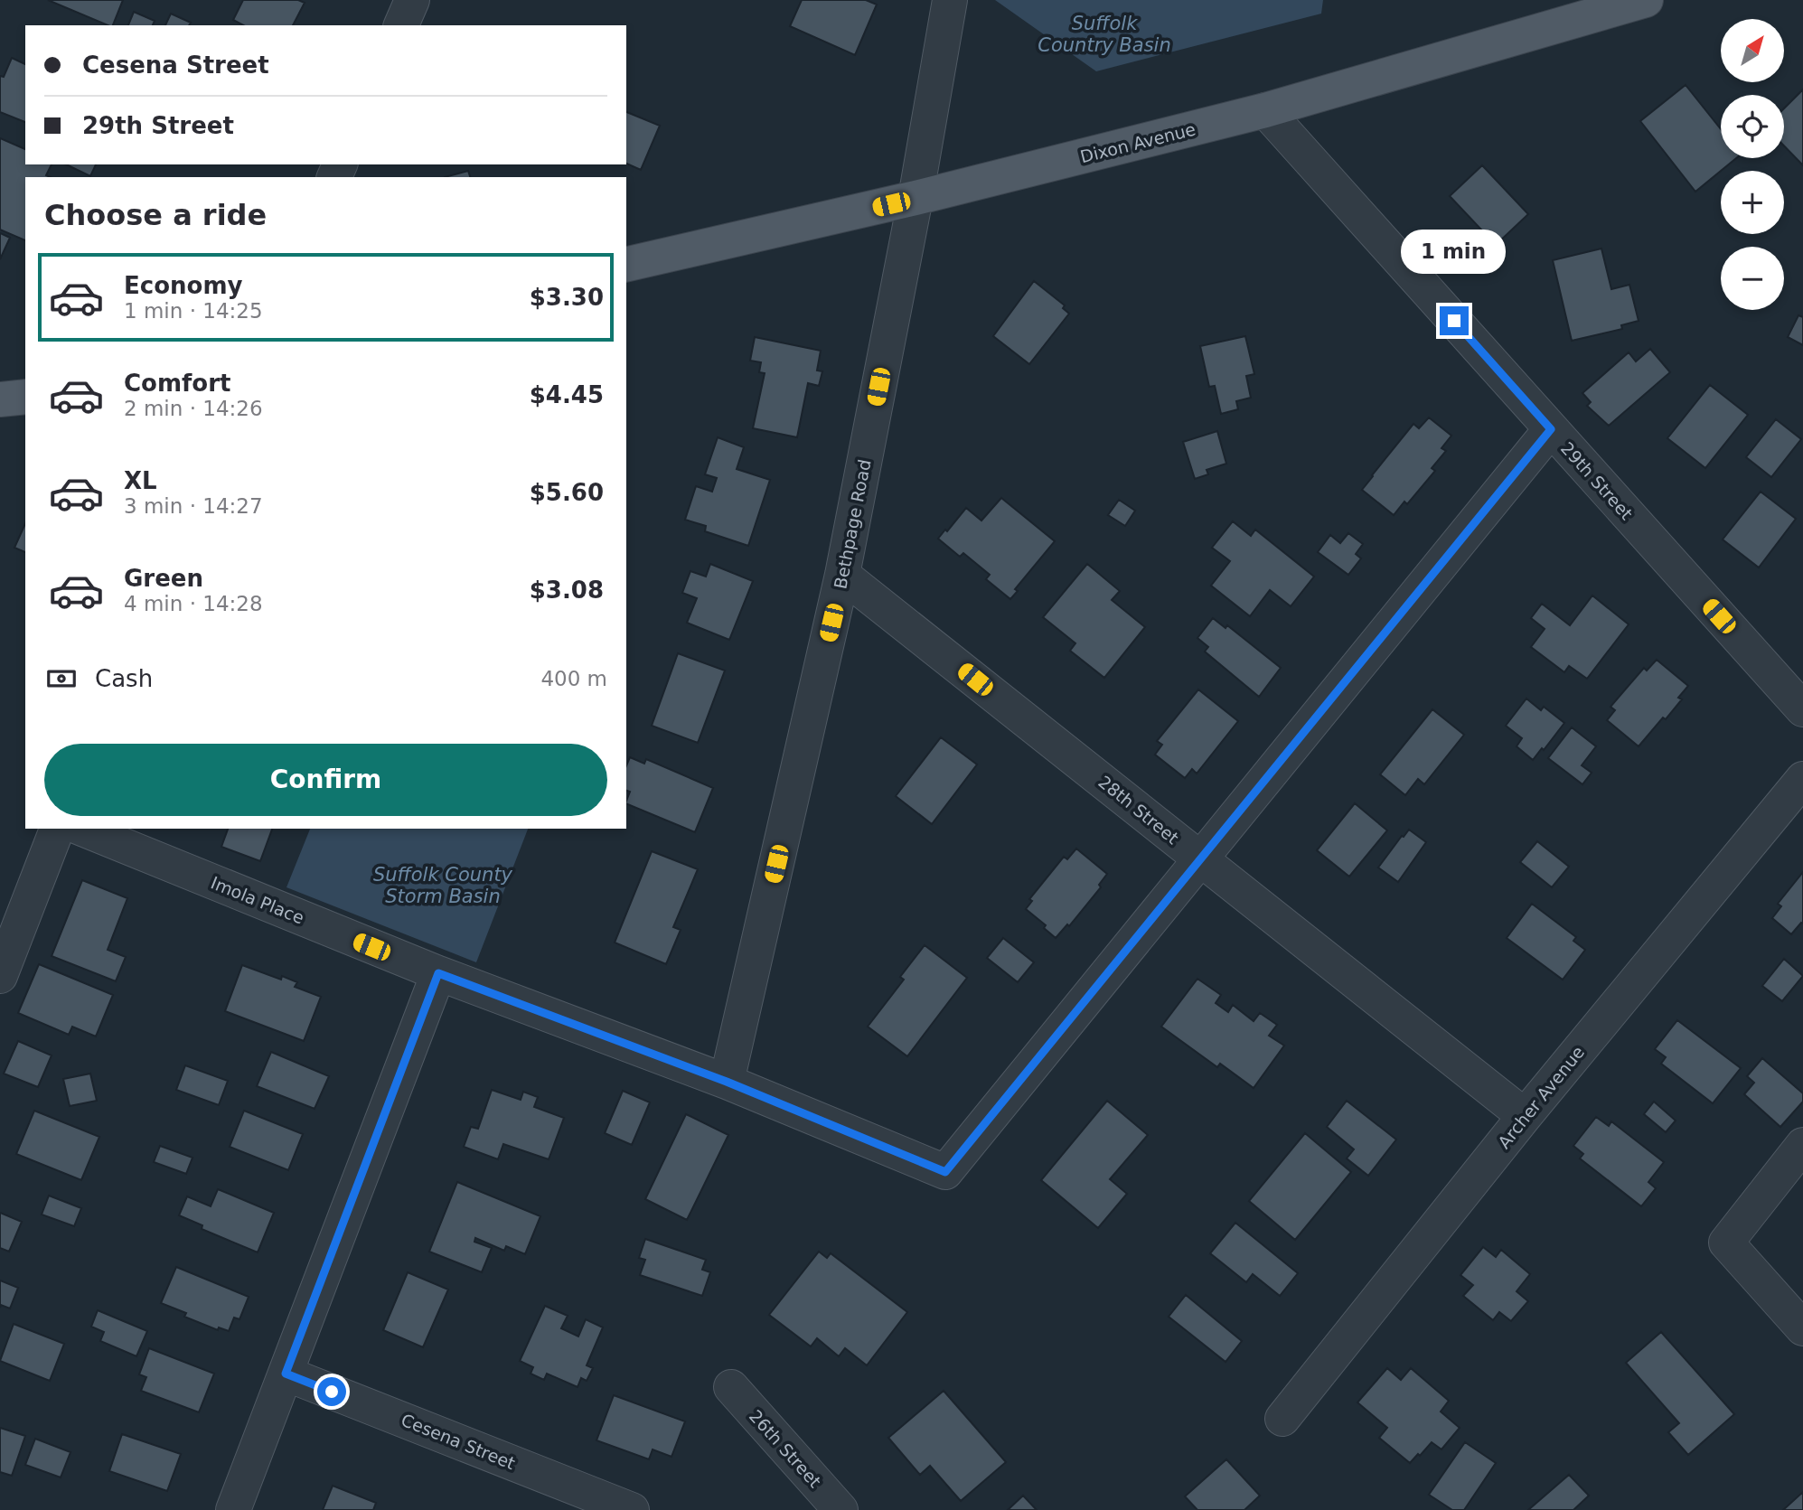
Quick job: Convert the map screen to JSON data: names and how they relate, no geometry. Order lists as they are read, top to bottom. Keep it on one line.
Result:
{"streets":{"main road":["Dixon Avenue"],"street":["29th Street","Bethpage Road","28th Street","Imola Place","Archer Avenue","Cesena Street","26th Street"]},"crossings":[["Dixon Avenue","29th Street"],["Dixon Avenue","Bethpage Road"],["Bethpage Road","28th Street"],["Bethpage Road","Imola Place"],["28th Street","Imola Place"],["28th Street","Archer Avenue"]],"water":["Suffolk Country Basin","Suffolk County Storm Basin"],"north":"top right","page":{"map_buttons":["+","−"],"banner":["Cesena Street","29th Street"],"heading":"Choose a ride","bubble":"1 min","list":[{"name":"Economy","note":"1 min · 14:25","value":"$3.30"},{"name":"Comfort","note":"2 min · 14:26","value":"$4.45"},{"name":"XL","note":"3 min · 14:27","value":"$5.60"},{"name":"Green","note":"4 min · 14:28","value":"$3.08"}],"pay":["Cash","400 m"],"buttons":"Confirm"}}
